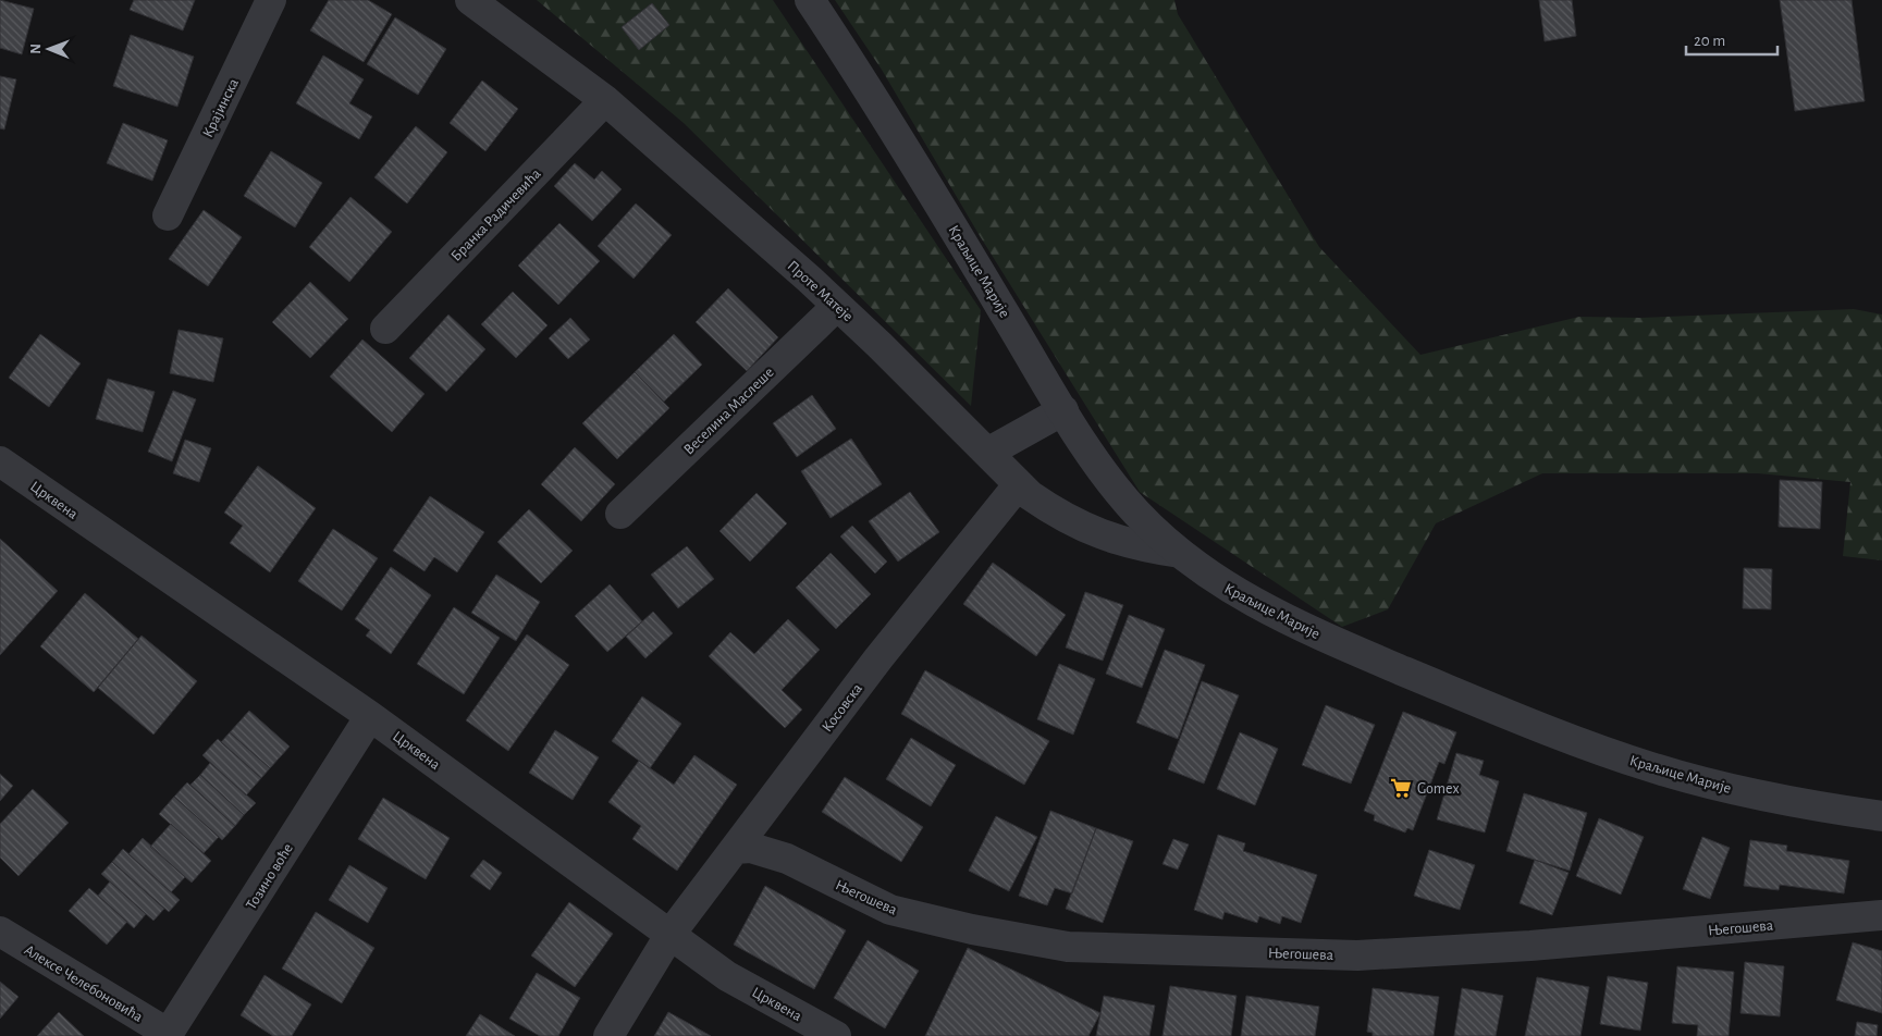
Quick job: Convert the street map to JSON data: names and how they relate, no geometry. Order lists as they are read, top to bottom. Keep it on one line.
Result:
{"streets":{"street":["Крајинска","Бранка Радичевића","Краљице Марије","Проте Матеје","Веселина Маслеше","Црквена","Косовска","Тозино воће","Његошева","Алексе Челебоновића"]},"crossings":[["Бранка Радичевића","Проте Матеје"],["Краљице Марије","Проте Матеје"],["Проте Матеје","Веселина Маслеше"],["Проте Матеје","Косовска"],["Црквена","Косовска"],["Црквена","Тозино воће"],["Косовска","Његошева"],["Тозино воће","Алексе Челебоновића"]],"places":{"supermarket":["Gomex"]},"scale_bar":"20 m","north":"left"}
